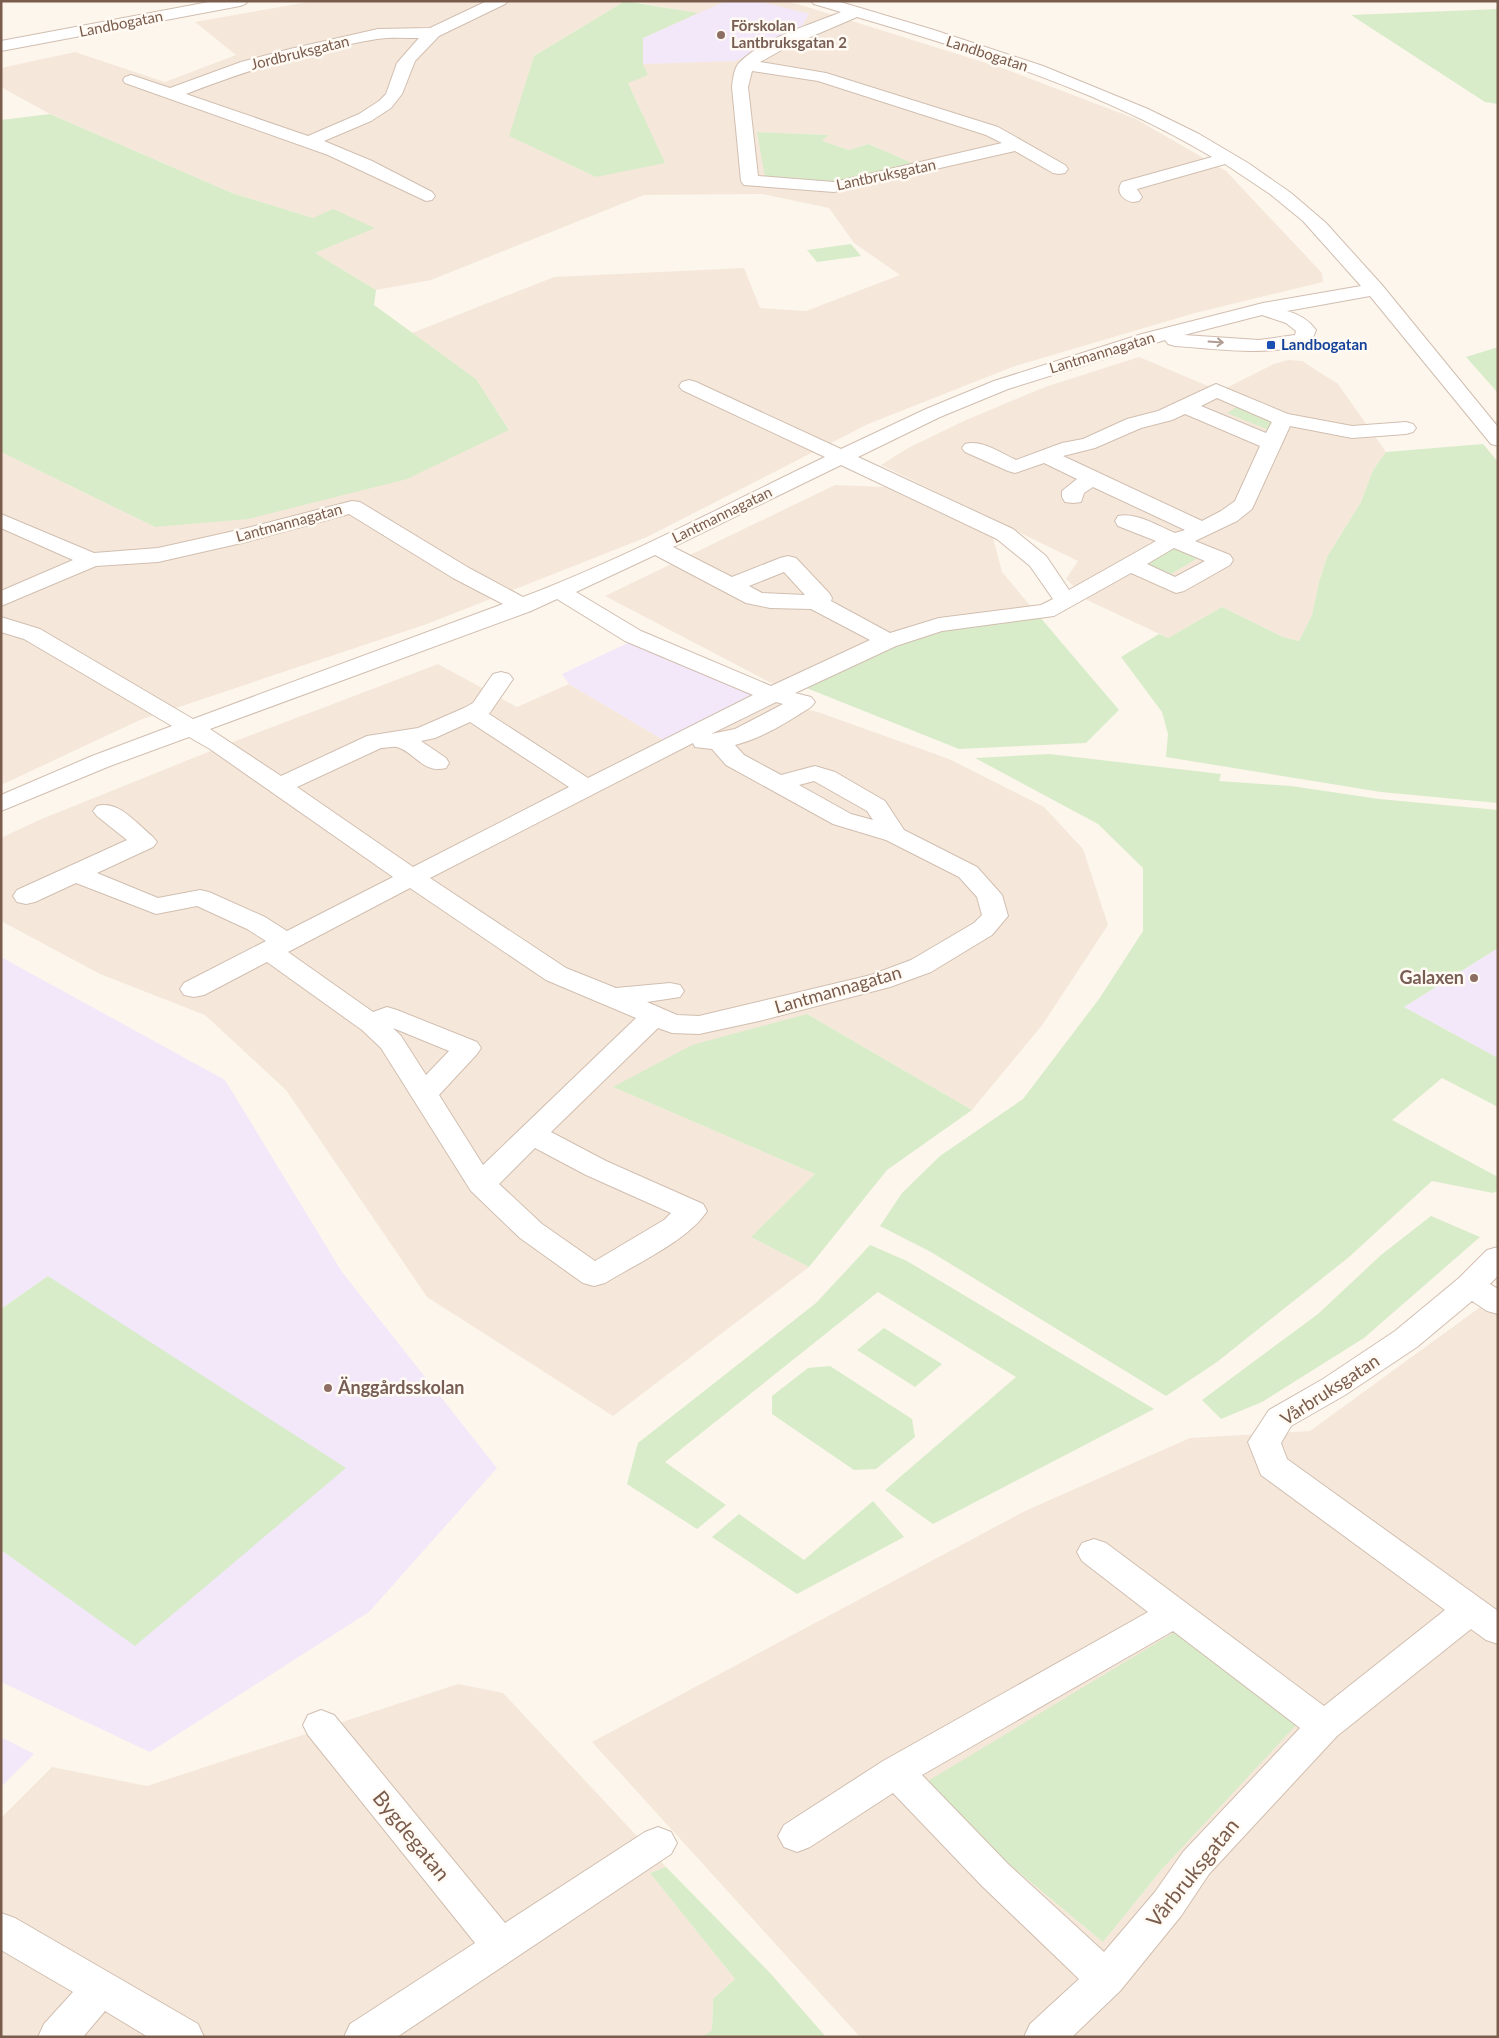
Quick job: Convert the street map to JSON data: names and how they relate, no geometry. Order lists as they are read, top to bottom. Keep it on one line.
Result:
{"streets":{"street":["Landbogatan","Jordbruksgatan","Lantbruksgatan","Lantmannagatan","Vårbruksgatan","Bygdegatan"]},"crossings":[["Landbogatan","Lantmannagatan"]],"places":{"other":["Förskolan Lantbruksgatan 2","Galaxen","Änggårdsskolan"],"transit":["Landbogatan"]}}
